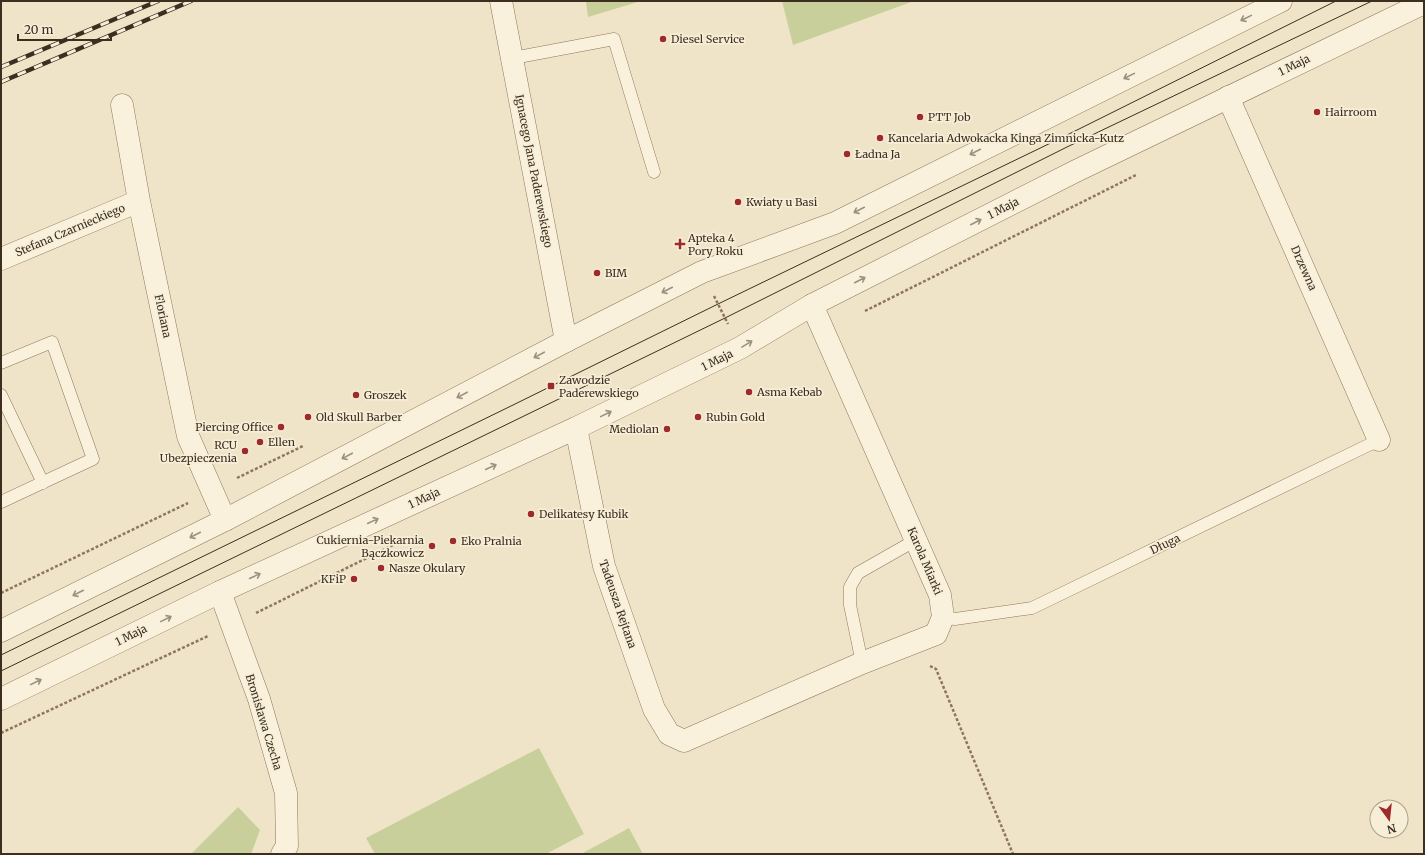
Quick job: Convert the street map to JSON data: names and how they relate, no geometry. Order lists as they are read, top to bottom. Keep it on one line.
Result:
{"streets":{"street":["1 Maja","Ignacego Jana Paderewskiego","Stefana Czarnieckiego","Drzewna","Floriana","Karola Miarki","Tadeusza Rejtana","Bronisława Czecha"],"lane":["Długa"]},"crossings":[["1 Maja","Drzewna"],["1 Maja","Karola Miarki"],["1 Maja","Tadeusza Rejtana"],["1 Maja","Bronisława Czecha"],["Stefana Czarnieckiego","Floriana"],["Drzewna","Długa"],["Długa","Karola Miarki"]],"places":{"other":["Diesel Service","Hairroom","PTT Job","Kancelaria Adwokacka Kinga Zimnicka-Kutz","Ładna Ja","Kwiaty u Basi","BIM","Asma Kebab","Groszek","Old Skull Barber","Rubin Gold","Piercing Office","Mediolan","Ellen","RCU Ubezpieczenia","Delikatesy Kubik","Eko Pralnia","Cukiernia-Piekarnia Bączkowicz","Nasze Okulary","KFiP"],"health":["Apteka 4 Pory Roku"],"transit":["Zawodzie Paderewskiego"]},"scale_bar":"20 m","north":"bottom"}
